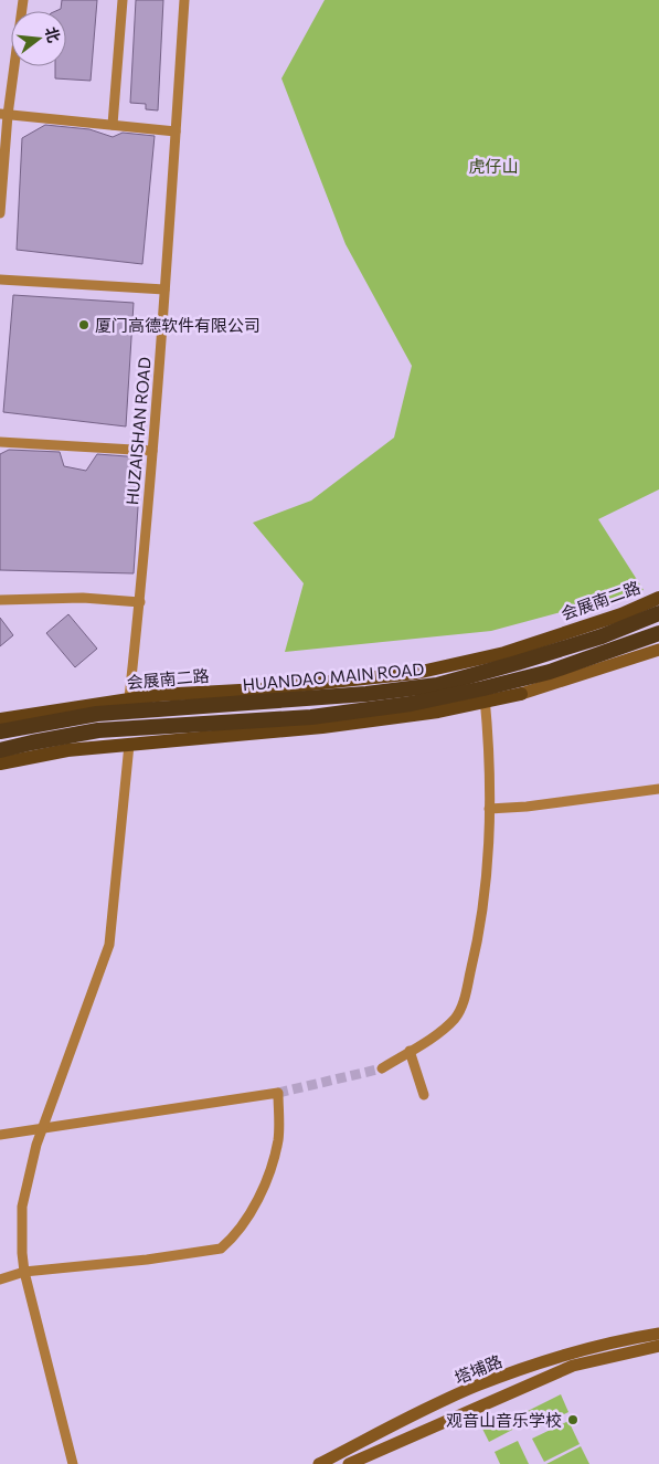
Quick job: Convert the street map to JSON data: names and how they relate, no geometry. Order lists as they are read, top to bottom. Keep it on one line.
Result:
{"streets":{"highway":["HUANDAO MAIN ROAD"],"main road":["会展南二路","塔埔路"],"street":["HUZAISHAN ROAD"]},"crossings":[["HUZAISHAN ROAD","会展南二路"]],"parks":["虎仔山"],"places":["厦门高德软件有限公司","观音山音乐学校"],"north":"right"}
